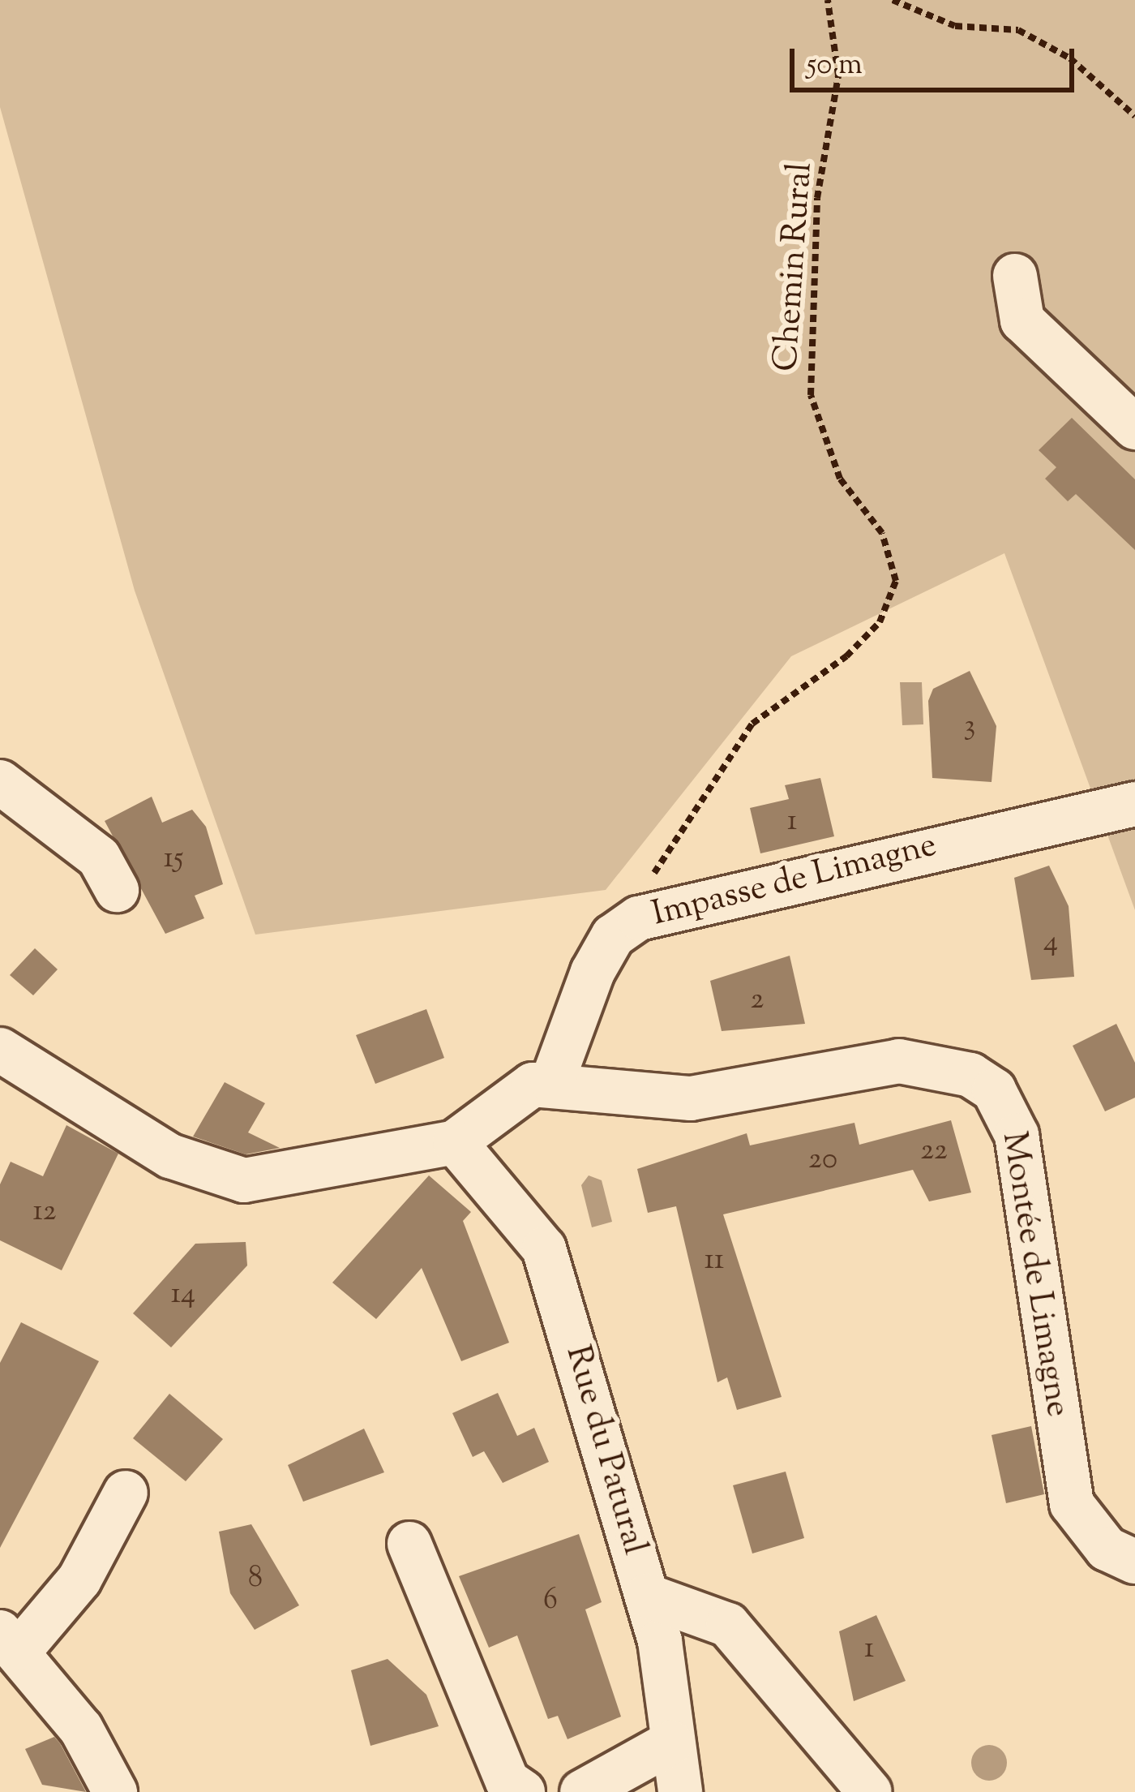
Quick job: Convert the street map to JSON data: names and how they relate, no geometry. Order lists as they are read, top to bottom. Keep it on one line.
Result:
{"streets":{"street":["Impasse de Limagne","Montée de Limagne","Rue du Patural"],"path":["Chemin Rural"]},"crossings":[["Chemin Rural","Impasse de Limagne"],["Impasse de Limagne","Montée de Limagne"],["Montée de Limagne","Rue du Patural"]],"house_numbers":["3","1","15","4","2","22","20","12","11","14","8","6","1"],"scale_bar":"50 m"}
